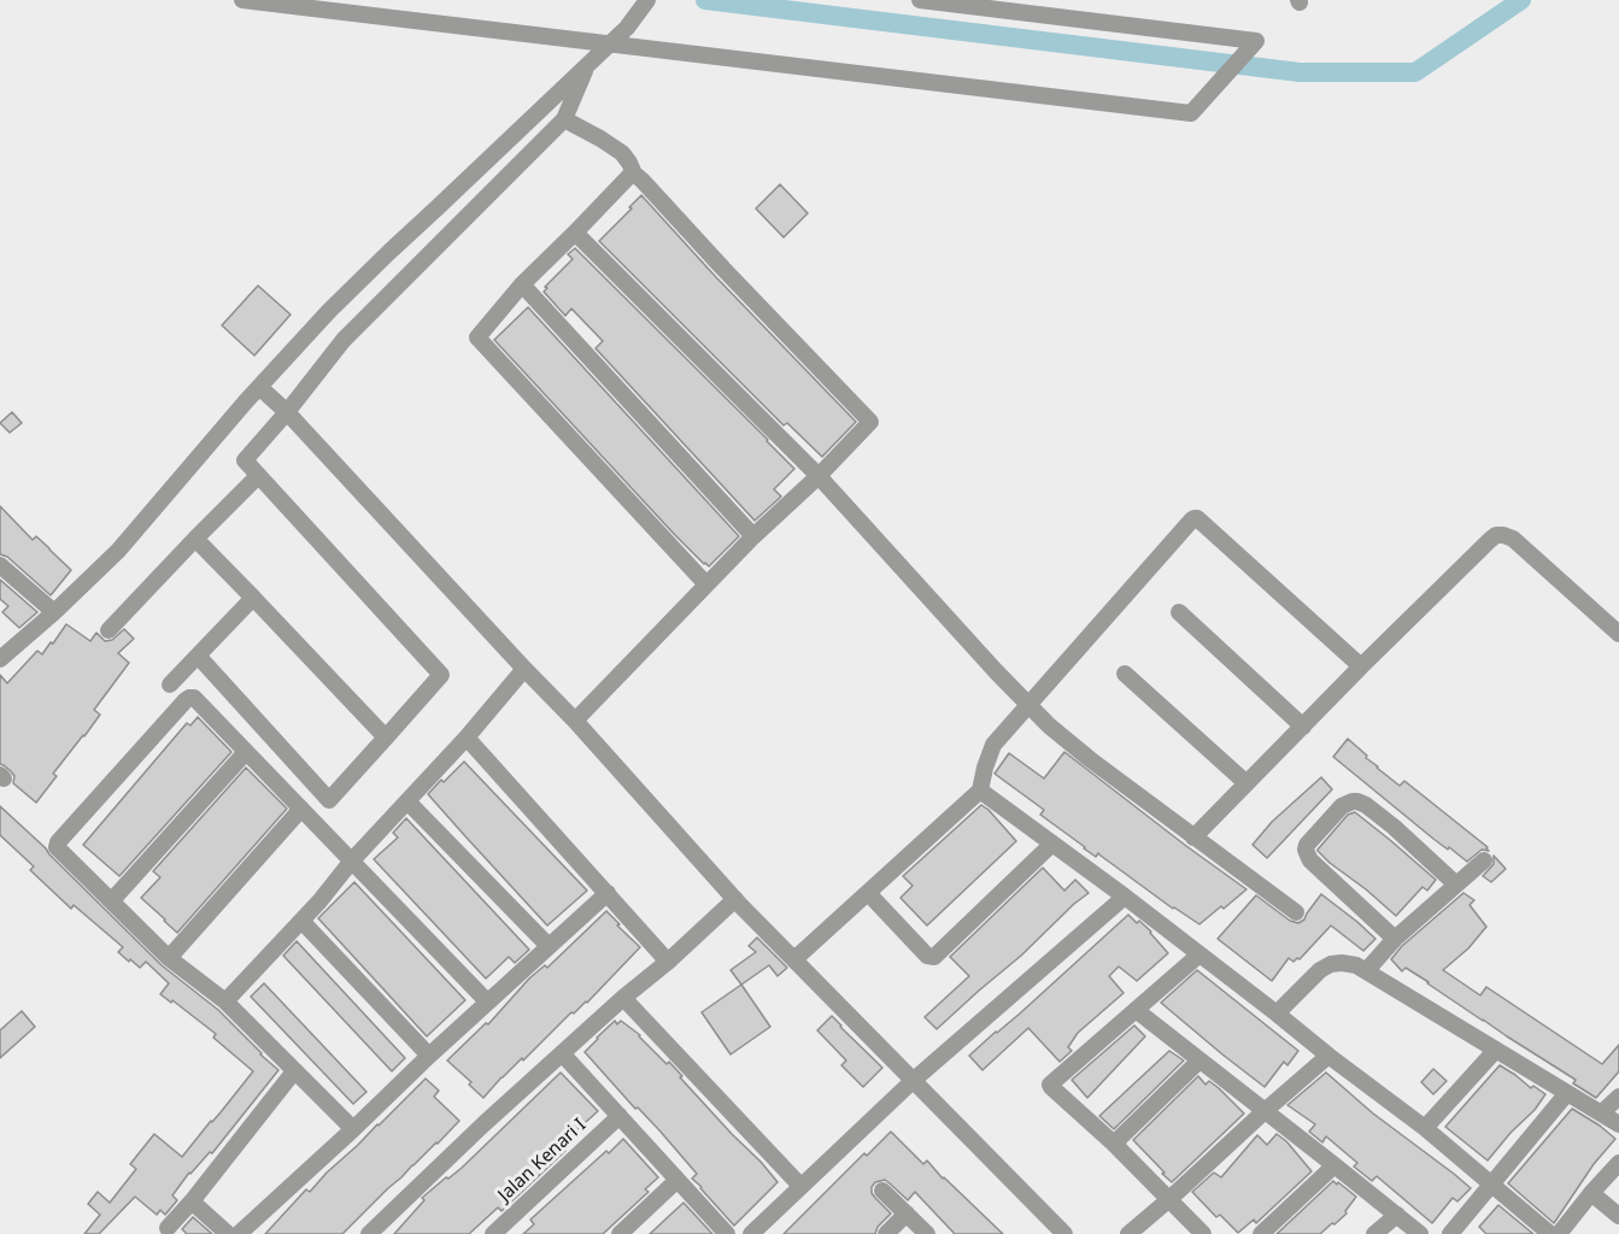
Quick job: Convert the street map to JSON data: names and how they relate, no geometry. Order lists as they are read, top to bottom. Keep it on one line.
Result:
{"streets":{"street":["Jalan Kenari I"]}}
